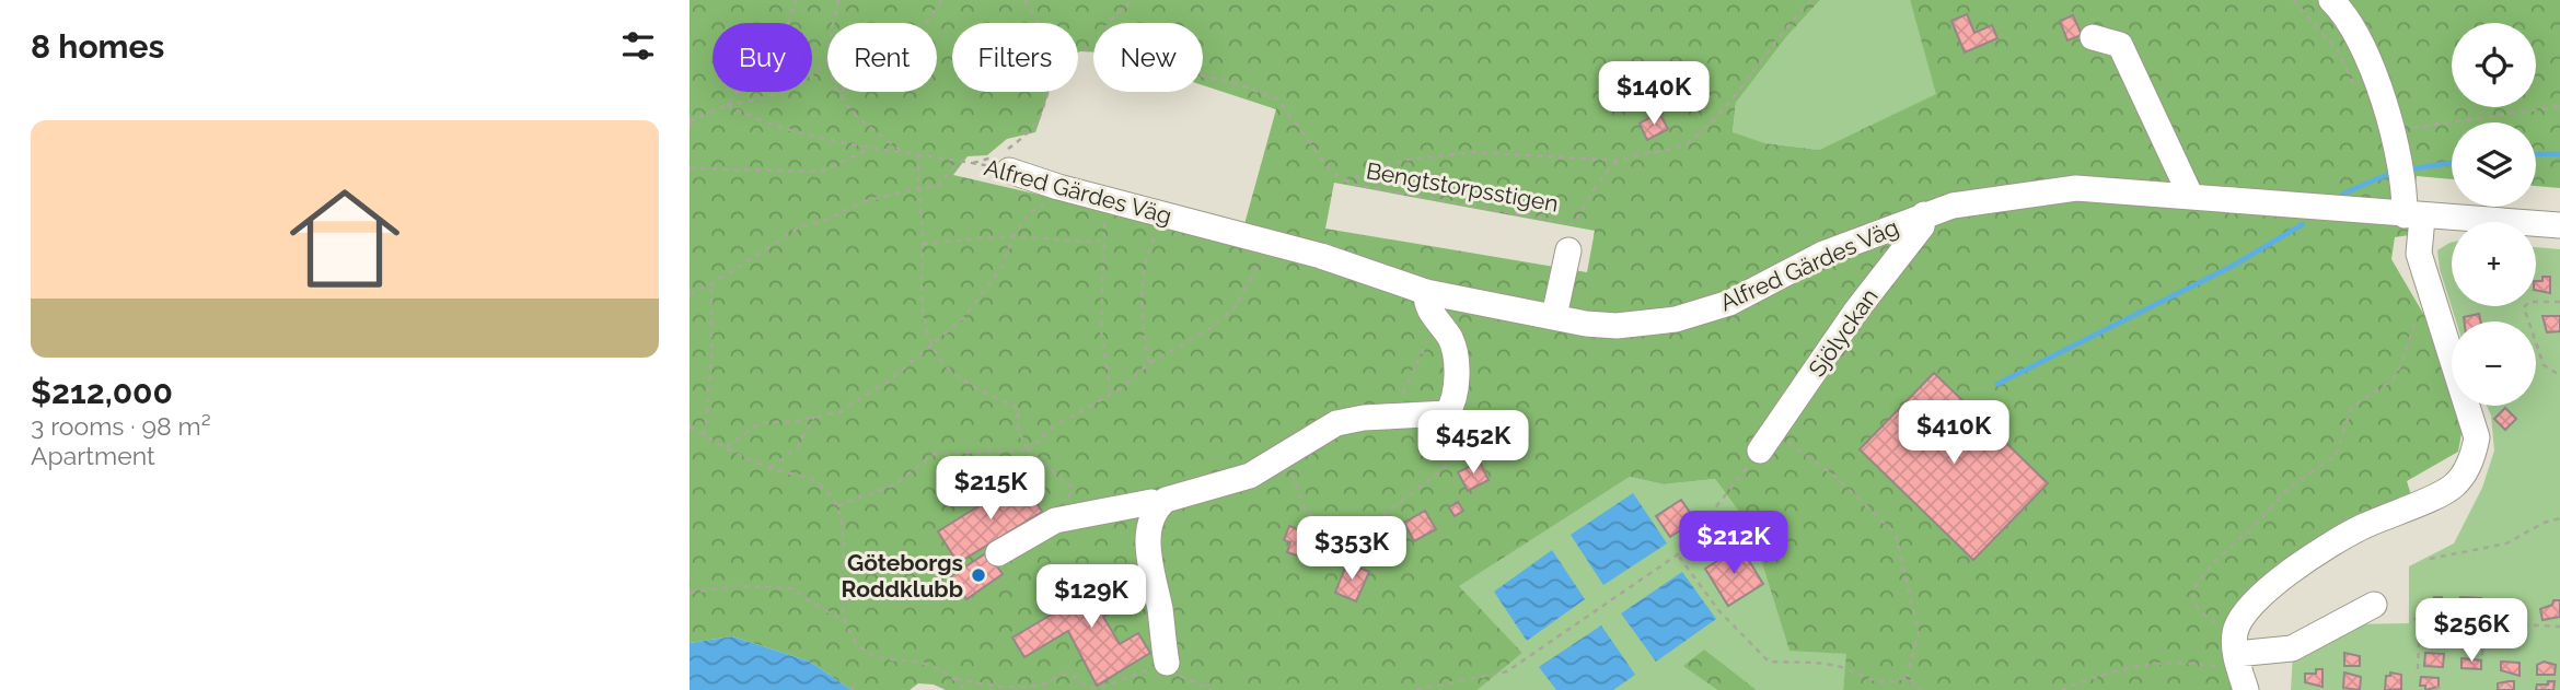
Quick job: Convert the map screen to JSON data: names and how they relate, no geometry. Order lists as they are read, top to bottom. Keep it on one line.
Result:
{"streets":{"street":["Alfred Gärdes Väg","Sjölyckan"],"path":["Bengtstorpsstigen"]},"crossings":[["Alfred Gärdes Väg","Sjölyckan"]],"places":["Göteborgs Roddklubb"],"page":{"heading":"8 homes","map_buttons":["+","−"],"chip":["Buy","Rent","Filters","New"],"price":["$140K","$410K","$452K","$215K","$212K","$353K","$129K","$256K"],"list":[{"name":"$212,000","note":"3 rooms · 98 m² · Apartment"}]}}
